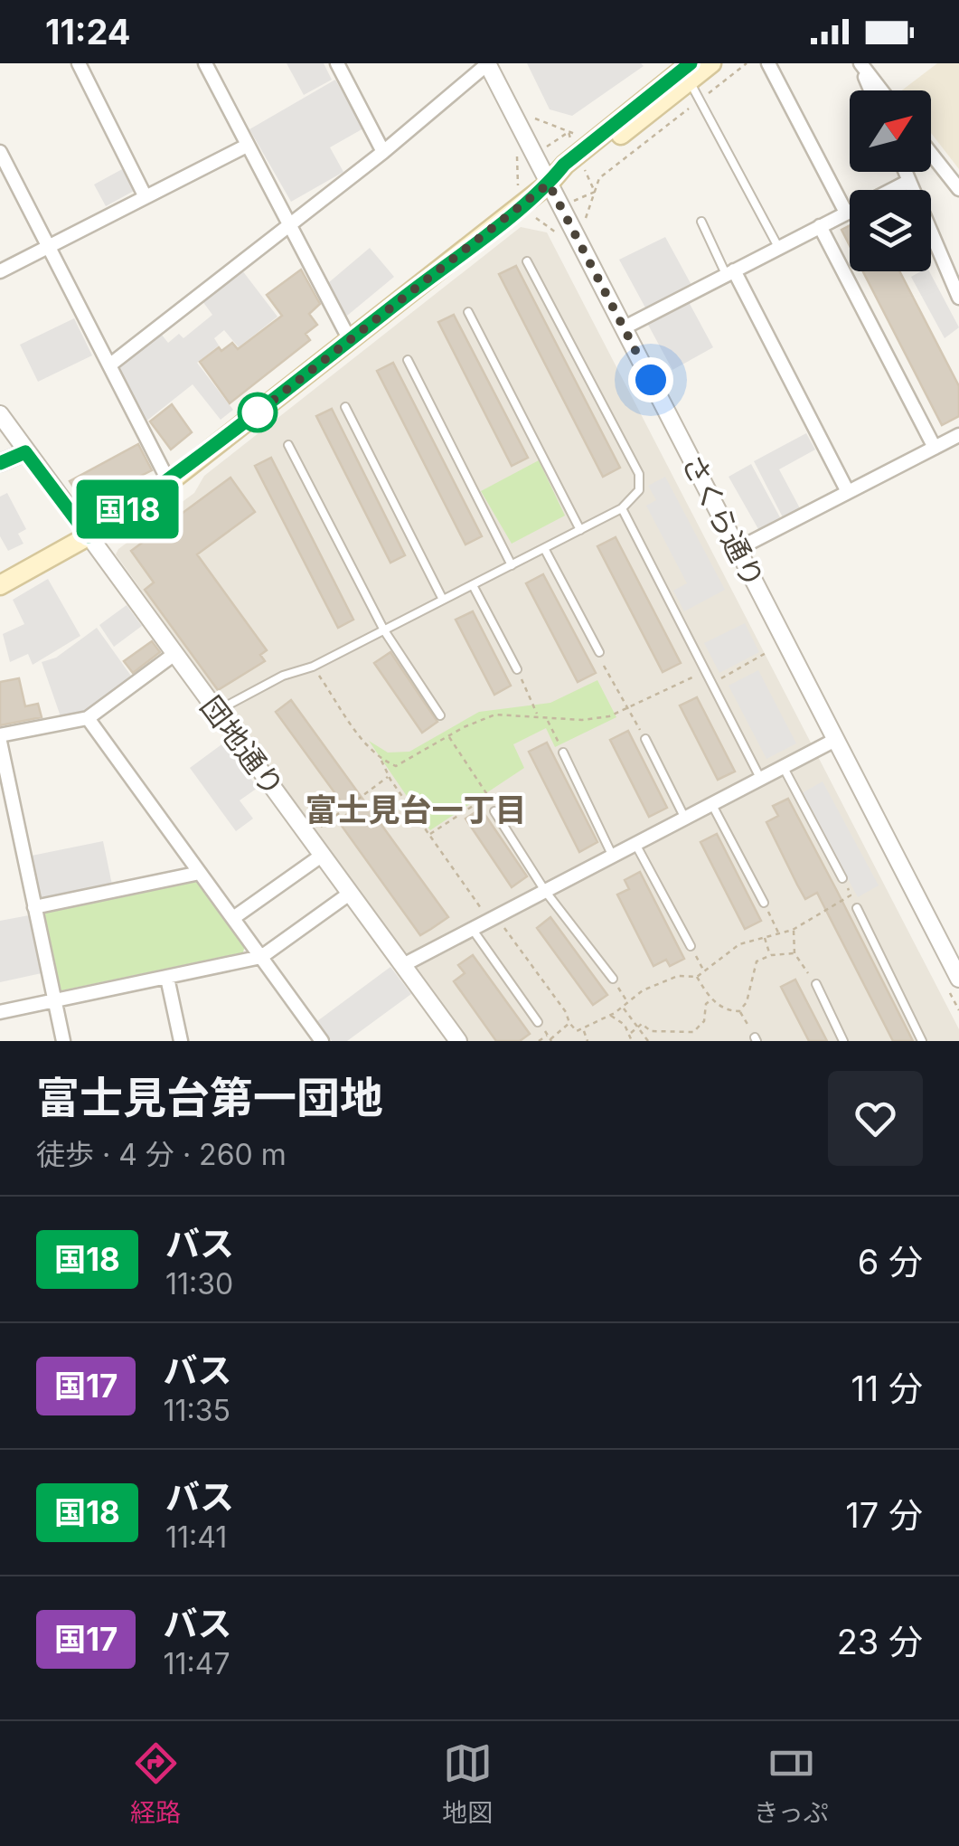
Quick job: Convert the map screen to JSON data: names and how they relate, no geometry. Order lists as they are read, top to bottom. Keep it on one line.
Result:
{"streets":{"street":["さくら通り","団地通り"]},"districts":["富士見台一丁目"],"lines":["bus line 国18"],"north":"top right","page":{"status":"11:24","on_map":"国18","heading":["富士見台第一団地","徒歩 · 4 分 · 260 m"],"list":[{"mark":"国18","name":"バス","note":"11:30","value":"6 分"},{"mark":"国17","name":"バス","note":"11:35","value":"11 分"},{"mark":"国18","name":"バス","note":"11:41","value":"17 分"},{"mark":"国17","name":"バス","note":"11:47","value":"23 分"}],"tabs":["経路","地図","きっぷ"]}}
